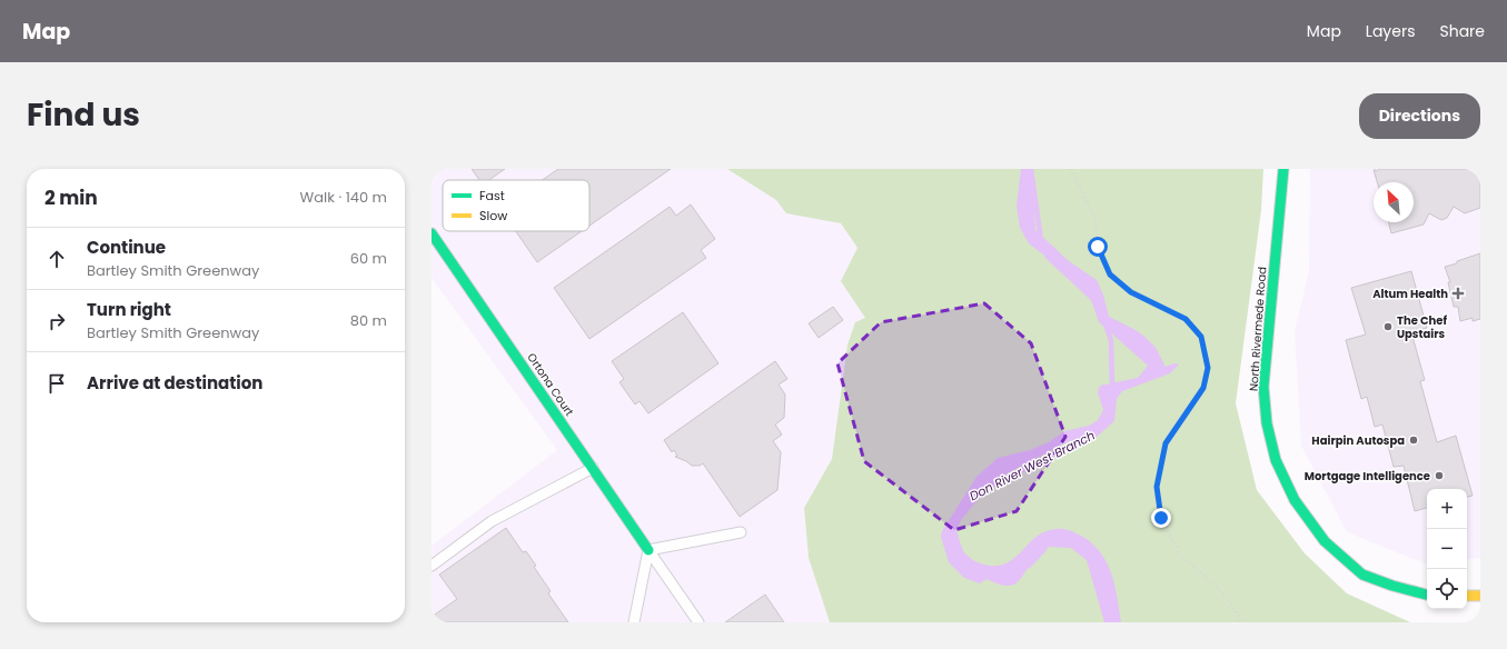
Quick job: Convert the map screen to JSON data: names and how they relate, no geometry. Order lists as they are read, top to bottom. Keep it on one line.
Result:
{"streets":{"street":["North Rivermede Road","Ortona Court"]},"water":["Don River West Branch"],"places":{"health":["Altum Health"],"other":["The Chef Upstairs","Hairpin Autospa","Mortgage Intelligence"]},"legend":["Fast","Slow"],"north":"top left","page":{"header":"Map","nav":["Map","Layers","Share"],"title":"Find us","buttons":"Directions","heading":["2 min","Walk · 140 m"],"list":[["Continue","Bartley Smith Greenway","60 m"],["Turn right","Bartley Smith Greenway","80 m"],"Arrive at destination"],"map_buttons":["+","−"]}}
